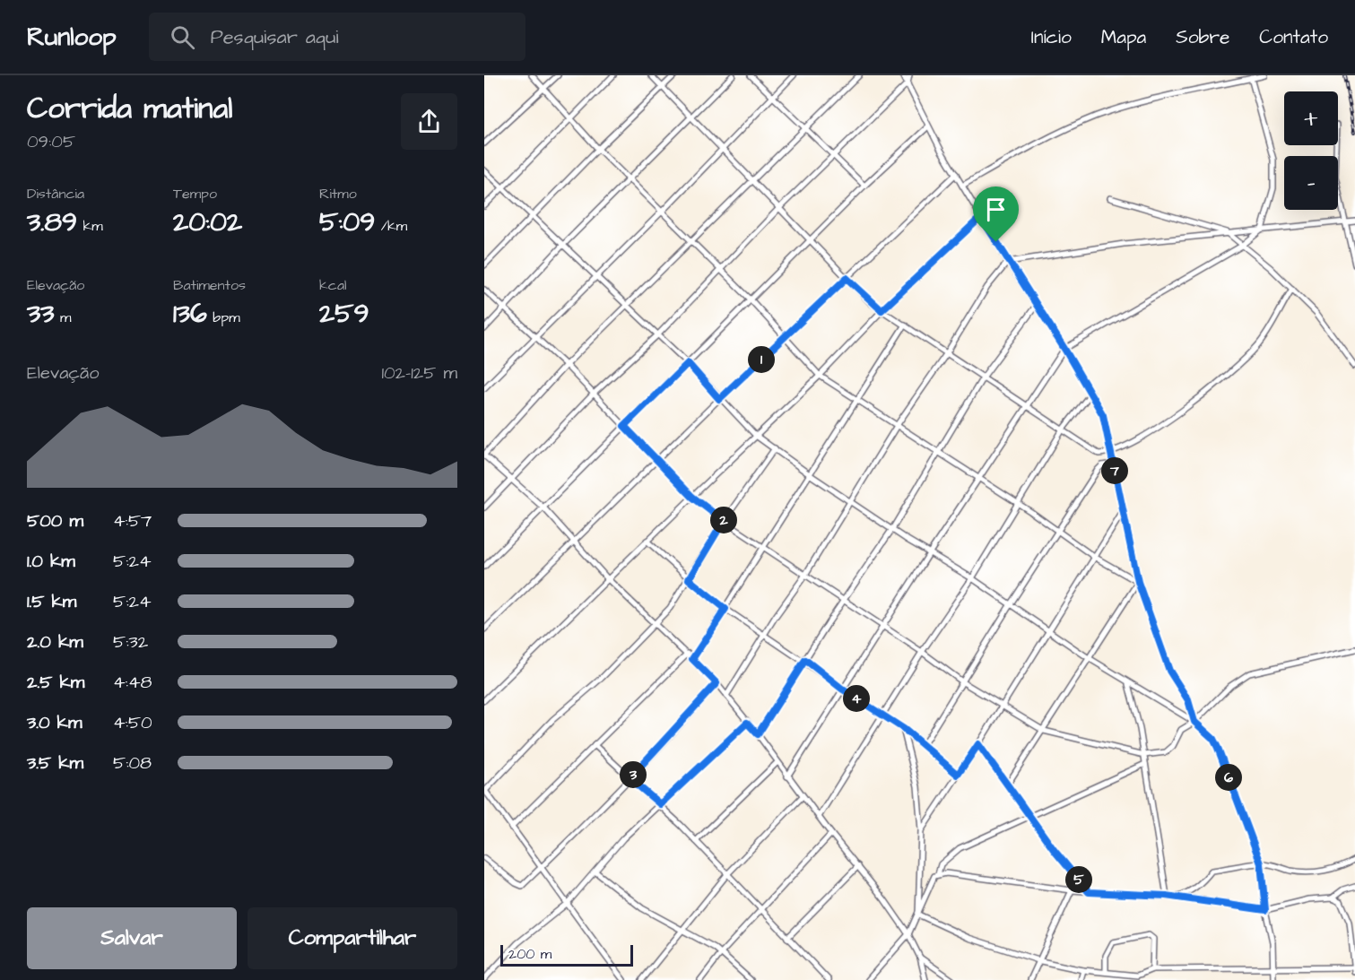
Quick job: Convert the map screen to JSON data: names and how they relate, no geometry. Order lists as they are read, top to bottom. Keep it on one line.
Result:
{"scale_bar":"200 m","page":{"header":"Runloop","search":"Pesquisar aqui","nav":["Início","Mapa","Sobre","Contato"],"heading":["Corrida matinal","09:05"],"map_buttons":["+","−"],"stats":[["Distância","3.89 km"],["Tempo","20:02"],["Ritmo","5:09 /km"],["Elevação","33 m"],["Batimentos","136 bpm"],["kcal","259"]],"pins":["1","7","2","4","3","6","5"],"chart":["Elevação","102–125 m"],"list":[{"name":"500 m","note":"4:57"},{"name":"1.0 km","note":"5:24"},{"name":"1.5 km","note":"5:24"},{"name":"2.0 km","note":"5:32"},{"name":"2.5 km","note":"4:48"},{"name":"3.0 km","note":"4:50"},{"name":"3.5 km","note":"5:08"}],"buttons":["Salvar","Compartilhar"],"scale":"200 m"}}
